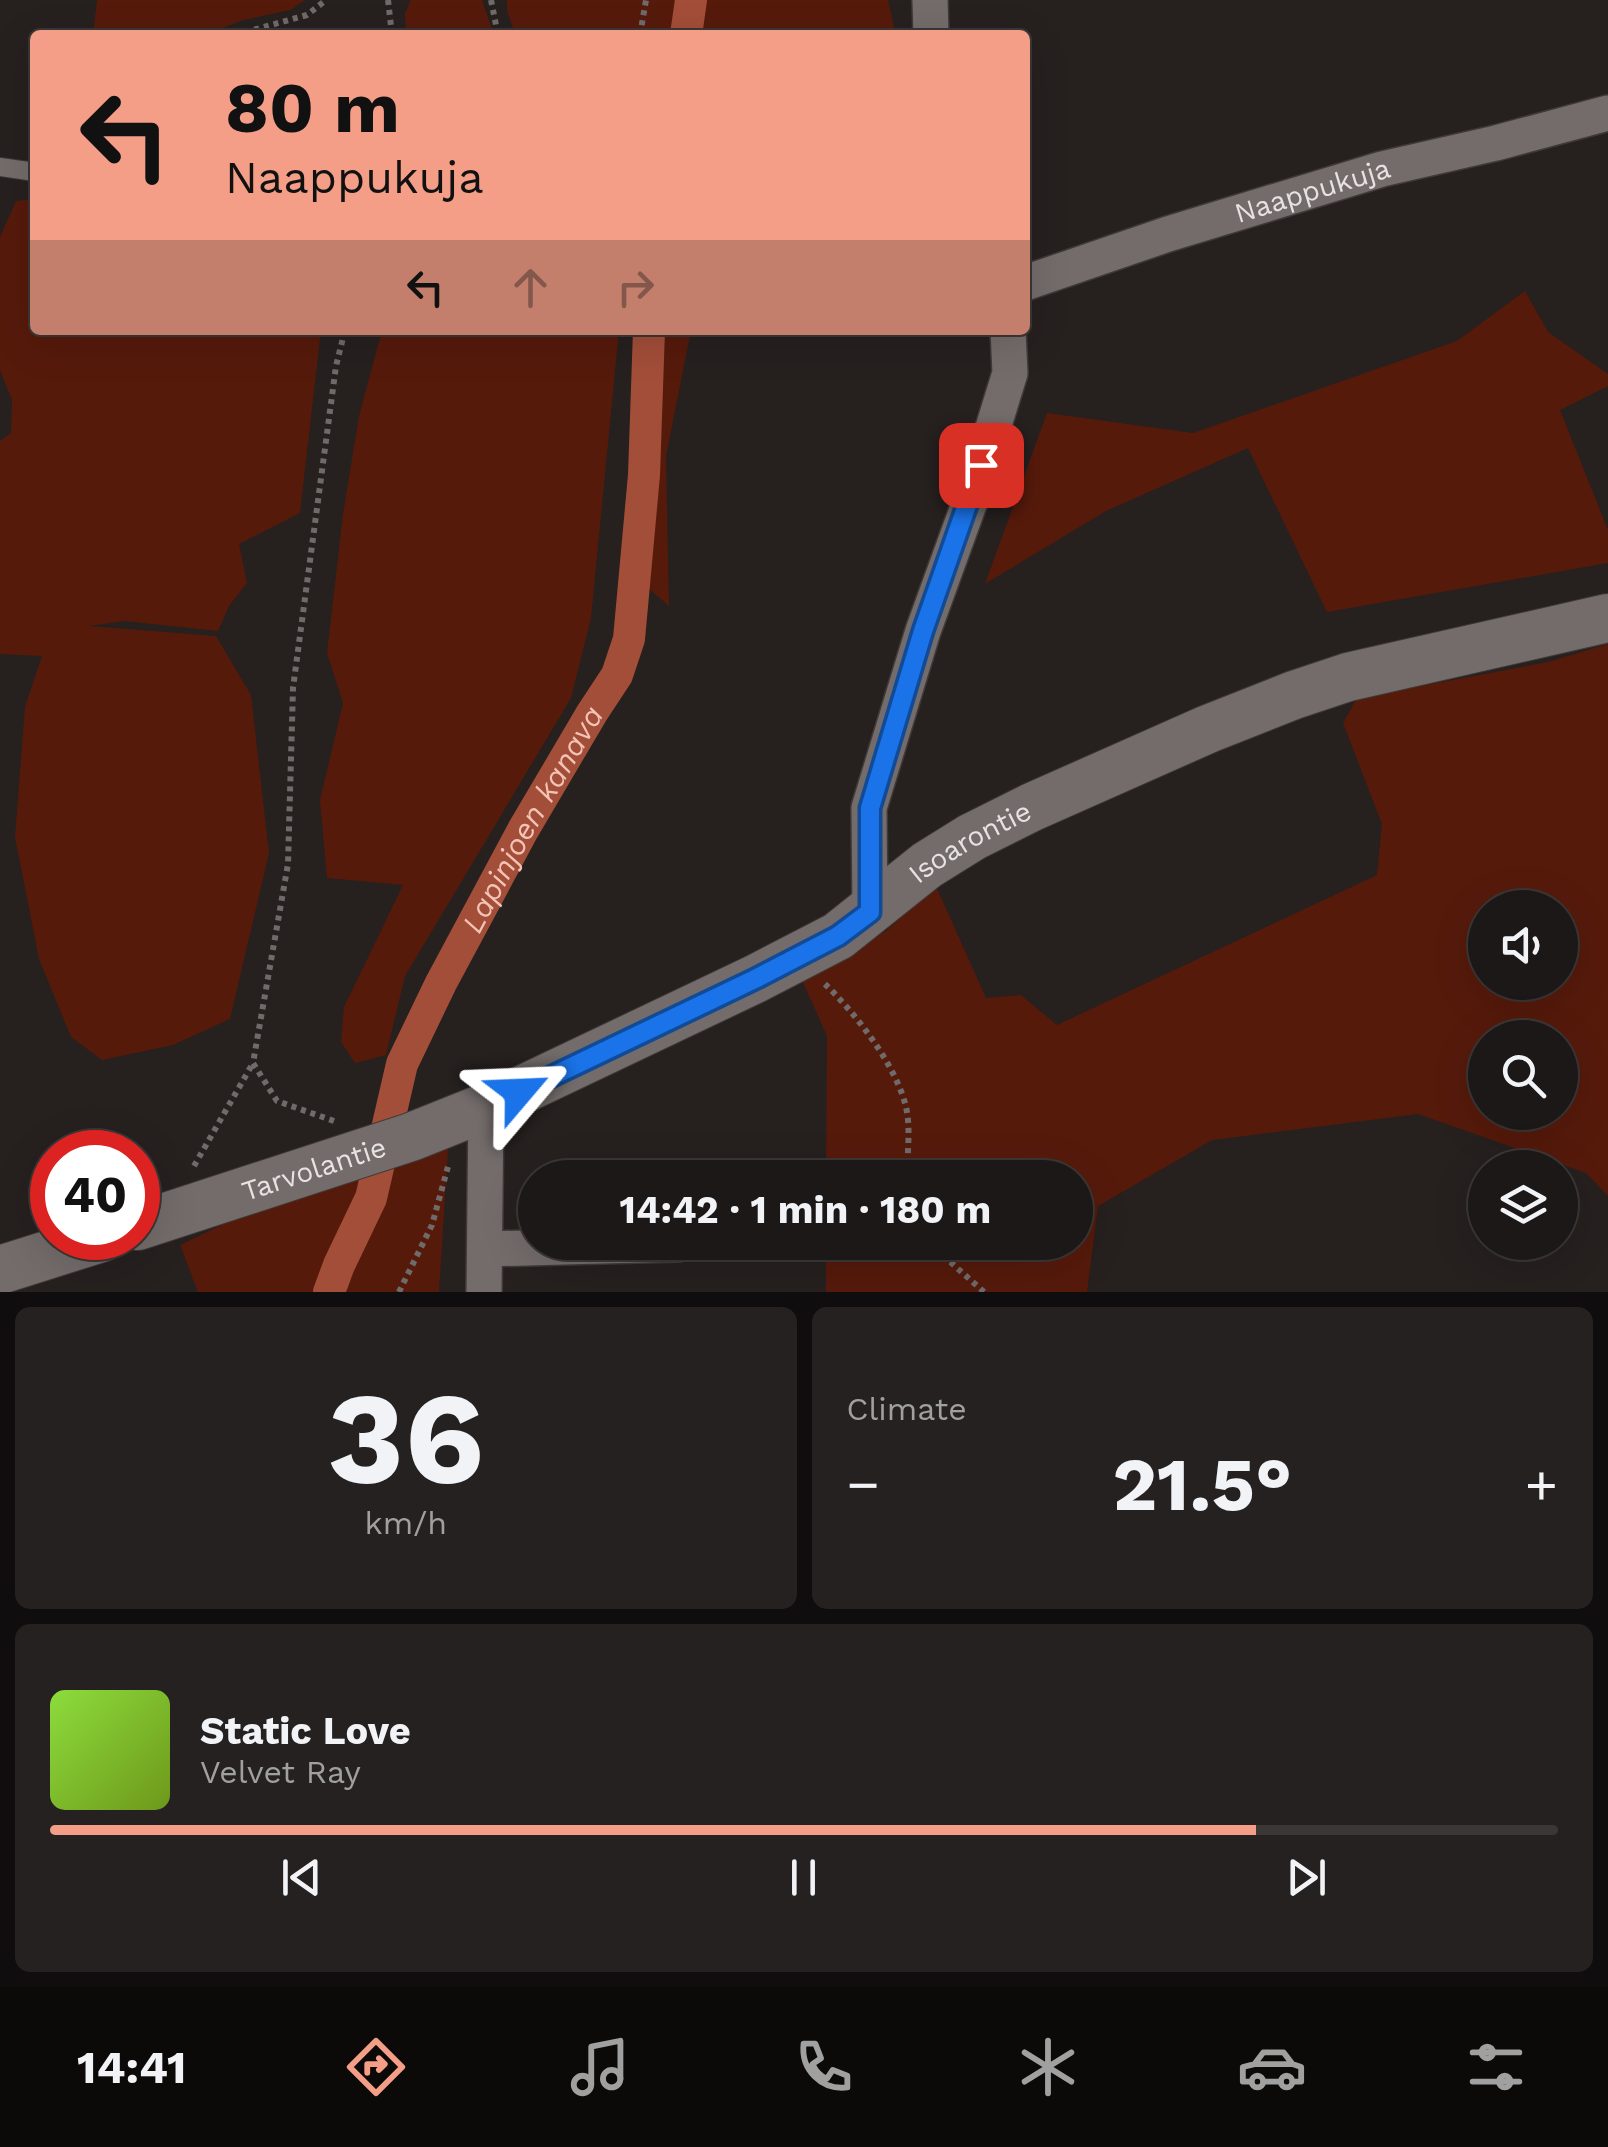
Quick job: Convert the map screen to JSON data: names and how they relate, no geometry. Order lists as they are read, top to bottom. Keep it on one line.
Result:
{"streets":{"street":["Naappukuja","Isoarontie","Tarvolantie"]},"crossings":[["Isoarontie","Tarvolantie"]],"water":["Lapinjoen kanava"],"page":{"turn":["80 m","Naappukuja"],"limit":"40","trip":"14:42 · 1 min · 180 m","tile":[["36","km/h"],"Climate"],"heat":["−","21.5°","+"],"song":["Static Love","Velvet Ray"],"tabs":"14:41"}}
